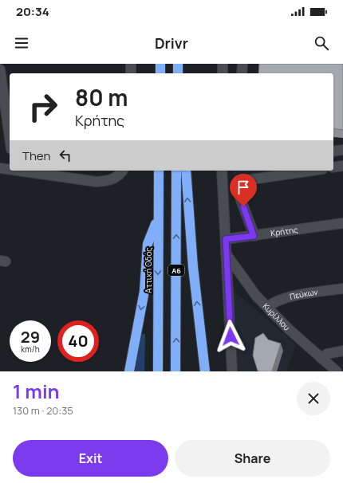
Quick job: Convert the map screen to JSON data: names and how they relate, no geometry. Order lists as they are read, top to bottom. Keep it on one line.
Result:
{"streets":{"highway":["Αττική Οδός","Α6"],"street":["Κρήτης","Πεύκων","Κυρίλλου"]},"crossings":[["Πεύκων","Κυρίλλου"]],"page":{"status":"20:34","header":"Drivr","turn":["80 m","Κρήτης"],"then":"Then","speed":"29 km/h","limit":"40","heading":["1 min","130 m · 20:35"],"buttons":["Exit","Share"]}}
